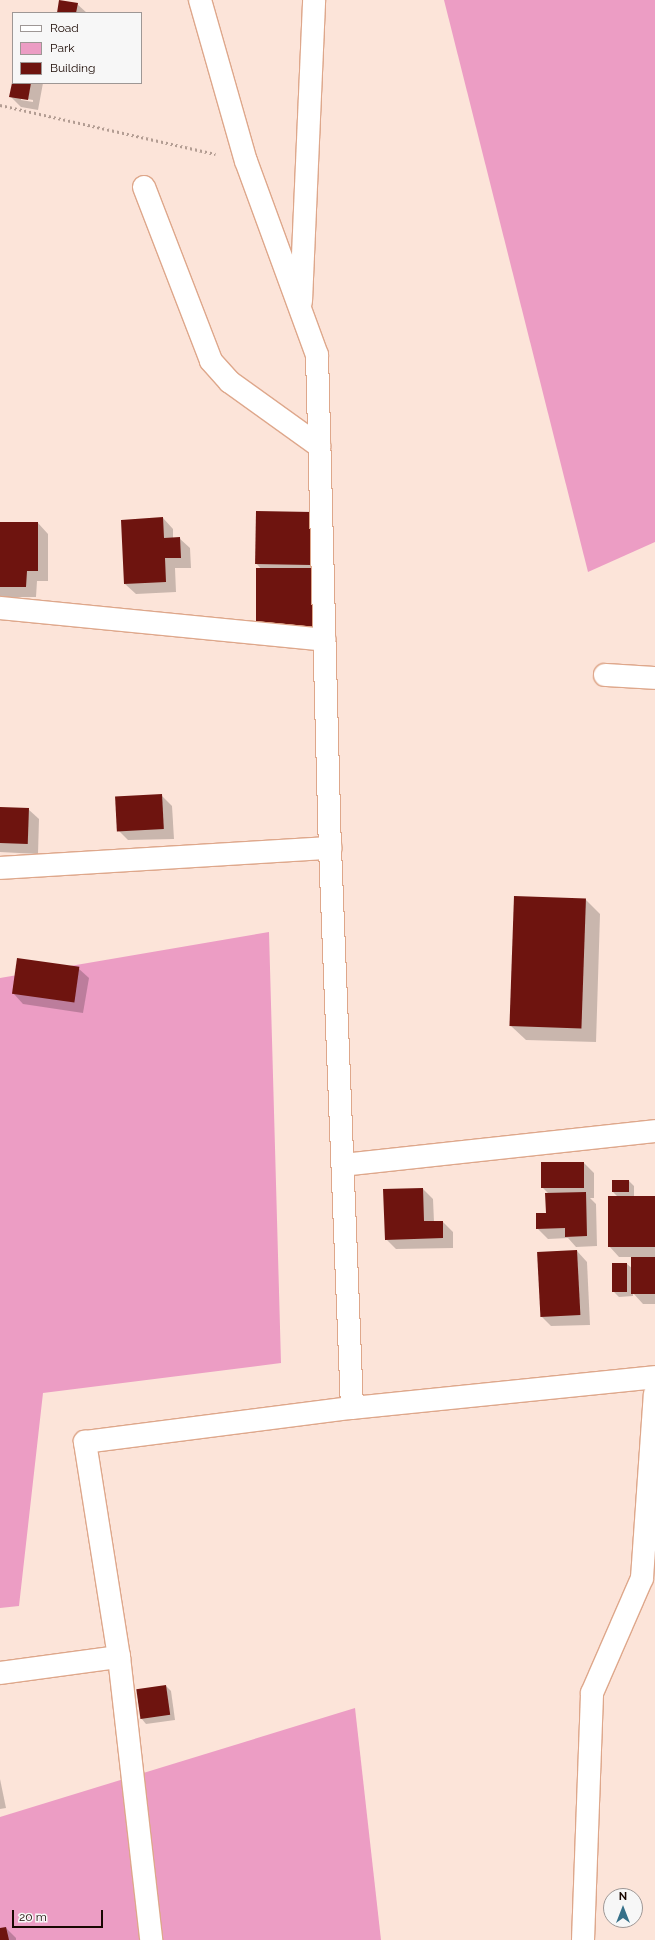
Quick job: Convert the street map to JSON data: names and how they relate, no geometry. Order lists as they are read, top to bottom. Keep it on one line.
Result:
{"legend":["Road","Park","Building"],"scale_bar":"20 m","north":"top"}
